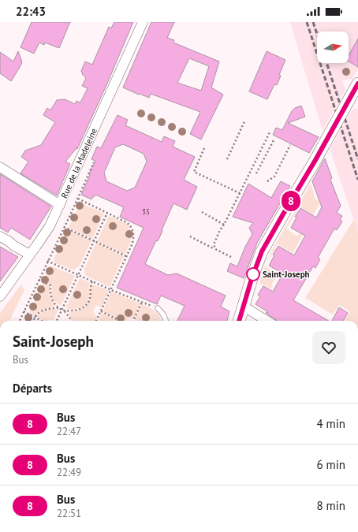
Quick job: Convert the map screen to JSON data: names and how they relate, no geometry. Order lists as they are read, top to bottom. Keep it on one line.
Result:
{"streets":{"street":["Rue de la Madeleine"]},"places":["Saint-Joseph"],"lines":["bus line 8"],"house_numbers":["35"],"north":"right","page":{"status":"22:43","on_map":"8","heading":[["Saint-Joseph","Bus"],"Départs"],"list":[{"mark":"8","name":"Bus","note":"22:47","value":"4 min"},{"mark":"8","name":"Bus","note":"22:49","value":"6 min"},{"mark":"8","name":"Bus","note":"22:51","value":"8 min"}]}}
